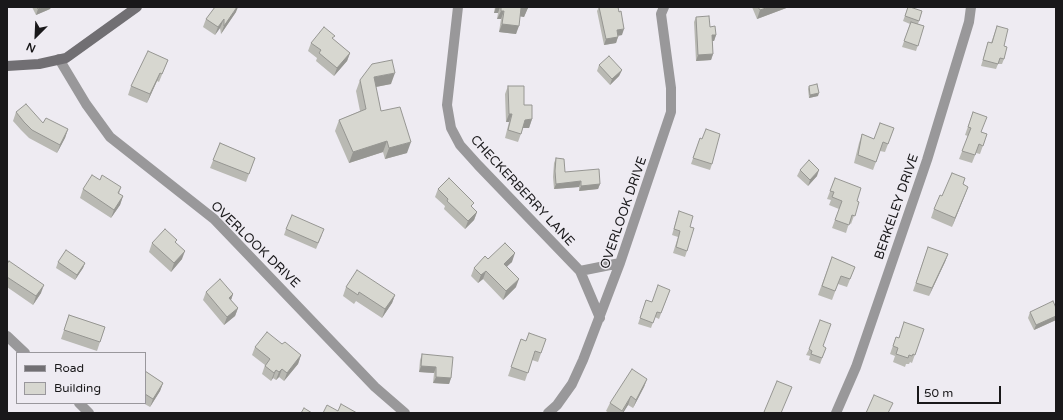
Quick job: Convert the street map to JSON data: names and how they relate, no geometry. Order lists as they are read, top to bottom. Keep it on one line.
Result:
{"streets":{"street":["CHECKERBERRY LANE","BERKELEY DRIVE","OVERLOOK DRIVE"]},"crossings":[["CHECKERBERRY LANE","OVERLOOK DRIVE"]],"legend":["Road","Building"],"scale_bar":"50 m","north":"bottom left"}
